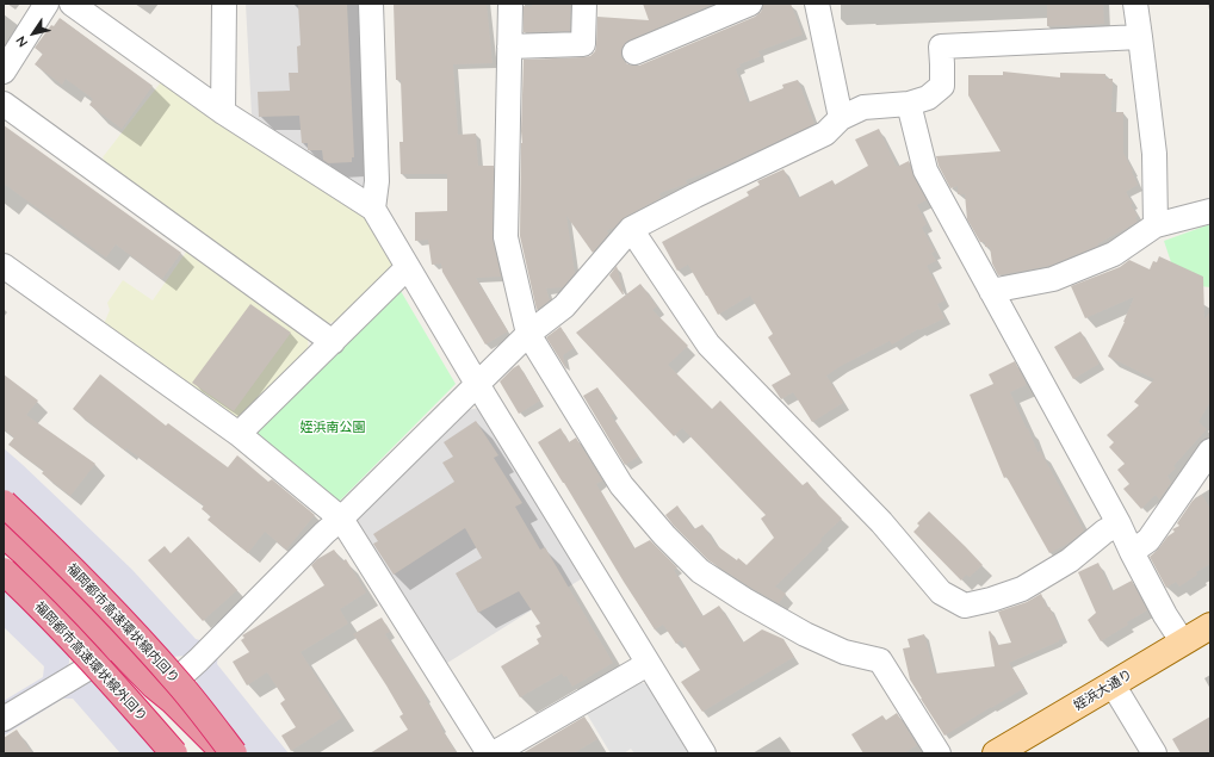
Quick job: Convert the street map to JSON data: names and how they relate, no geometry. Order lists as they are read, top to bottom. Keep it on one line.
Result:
{"streets":{"highway":["福岡都市高速環状線内回り","福岡都市高速環状線外回り"],"main road":["姪浜大通り"]},"parks":["姪浜南公園"],"north":"bottom left"}
